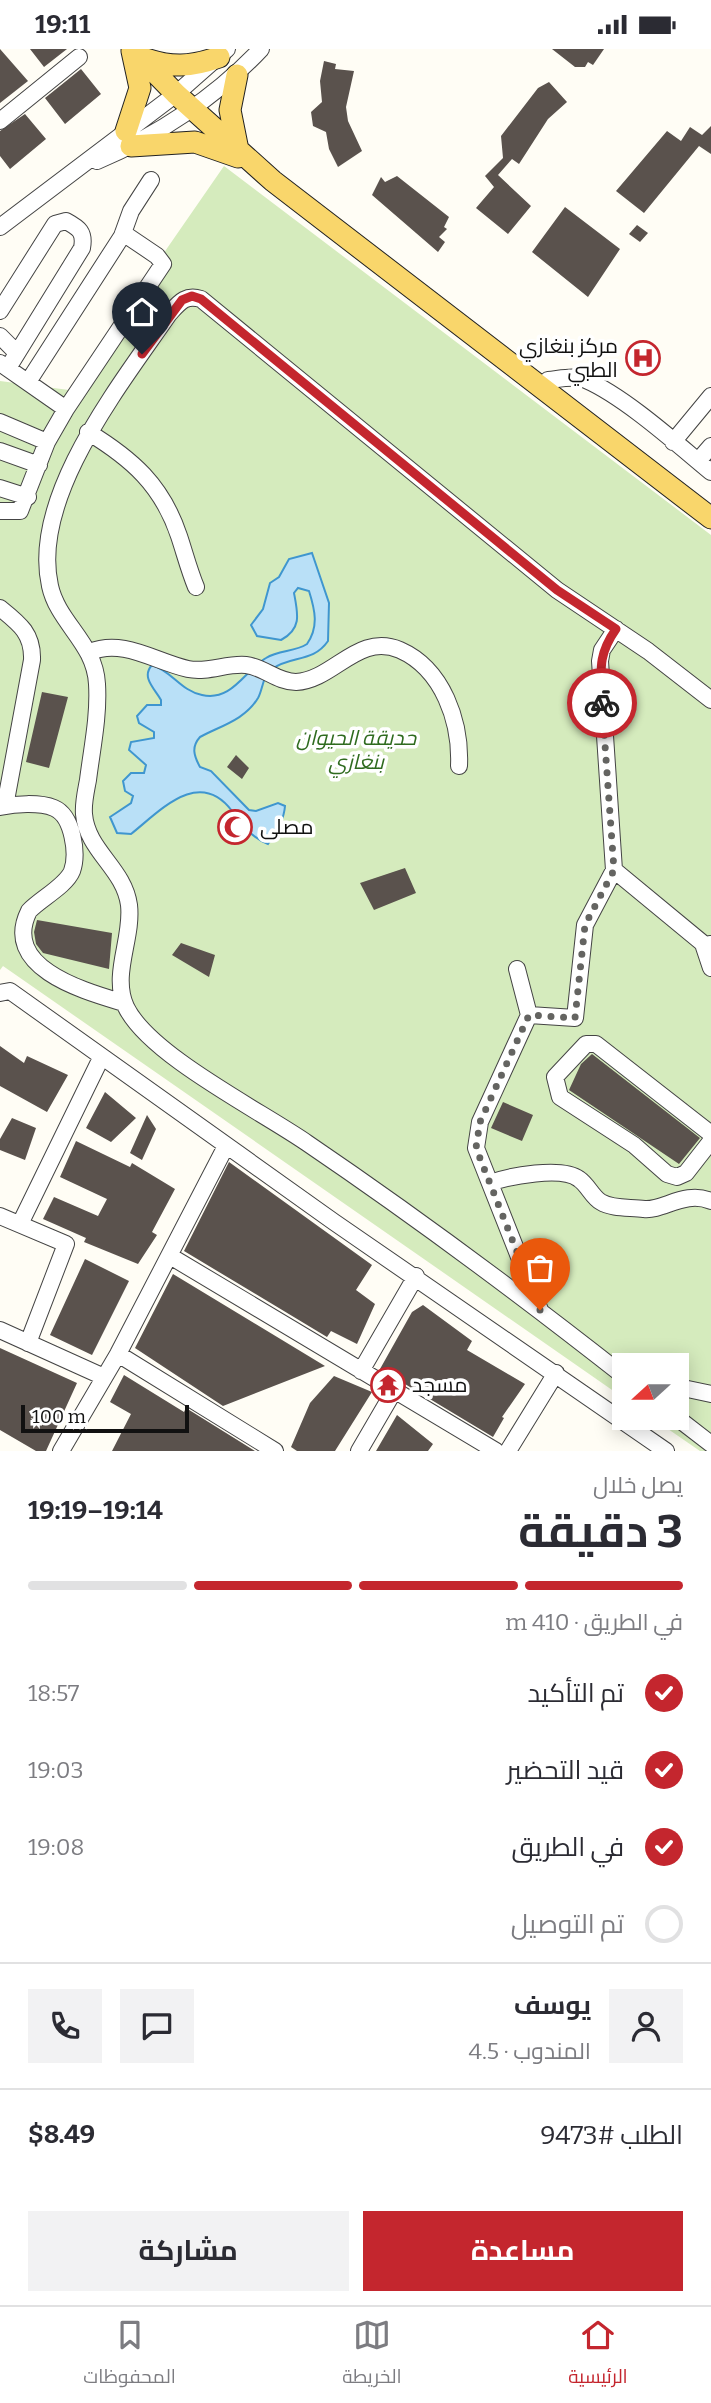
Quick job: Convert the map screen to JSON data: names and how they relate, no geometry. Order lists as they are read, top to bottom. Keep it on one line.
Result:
{"parks":["حديقة الحيوان بنغازي"],"places":{"hospital":["مركز بنغازي الطبي"],"mosque":["مصلى"],"temple":["مسجد"]},"scale_bar":"100 m","north":"left","page":{"status":"19:11","scale":"100 m","heading":["3 دقيقة","يصل خلال","19:14–19:19"],"panel":["يوسف","المندوب · 4.5","الطلب #9473","$8.49"],"bar":"في الطريق · 410 m","list":[["تم التأكيد","18:57"],["قيد التحضير","19:03"],["في الطريق","19:08"],"تم التوصيل"],"buttons":["مساعدة","مشاركة"],"tabs":["الرئيسية","الخريطة","المحفوظات"]}}
